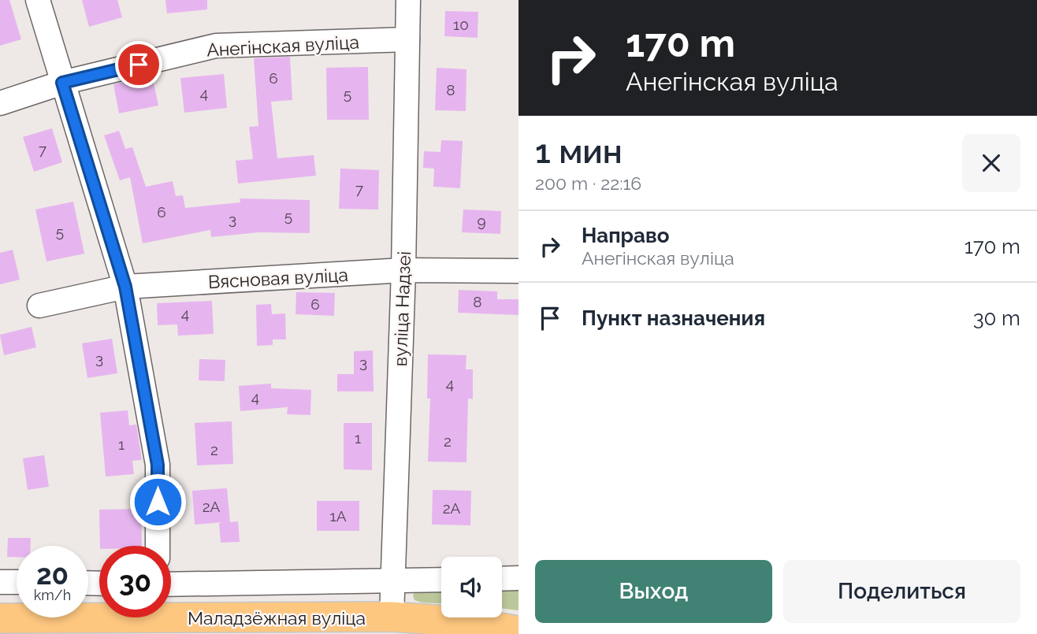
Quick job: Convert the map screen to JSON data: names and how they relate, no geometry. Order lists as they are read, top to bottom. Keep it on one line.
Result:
{"streets":{"main road":["Маладзёжная вуліца"],"street":["Анегінская вуліца","Вясновая вуліца","вуліца Надзеі"]},"crossings":[["Анегінская вуліца","вуліца Надзеі"],["Вясновая вуліца","вуліца Надзеі"],["вуліца Надзеі","Маладзёжная вуліца"]],"house_numbers":["10","6","8","4","5","7","7","6","5","3","9","5","8","6","4","3","3","4","4","1","2","1","2","2А","2А","1А"],"page":{"turn":["170 m","Анегінская вуліца"],"heading":["1 мин","200 m · 22:16"],"list":[{"name":"Направо","note":"Анегінская вуліца","value":"170 m"},{"name":"Пункт назначения","value":"30 m"}],"speed":"20 km/h","limit":"30","buttons":["Выход","Поделиться"]}}
